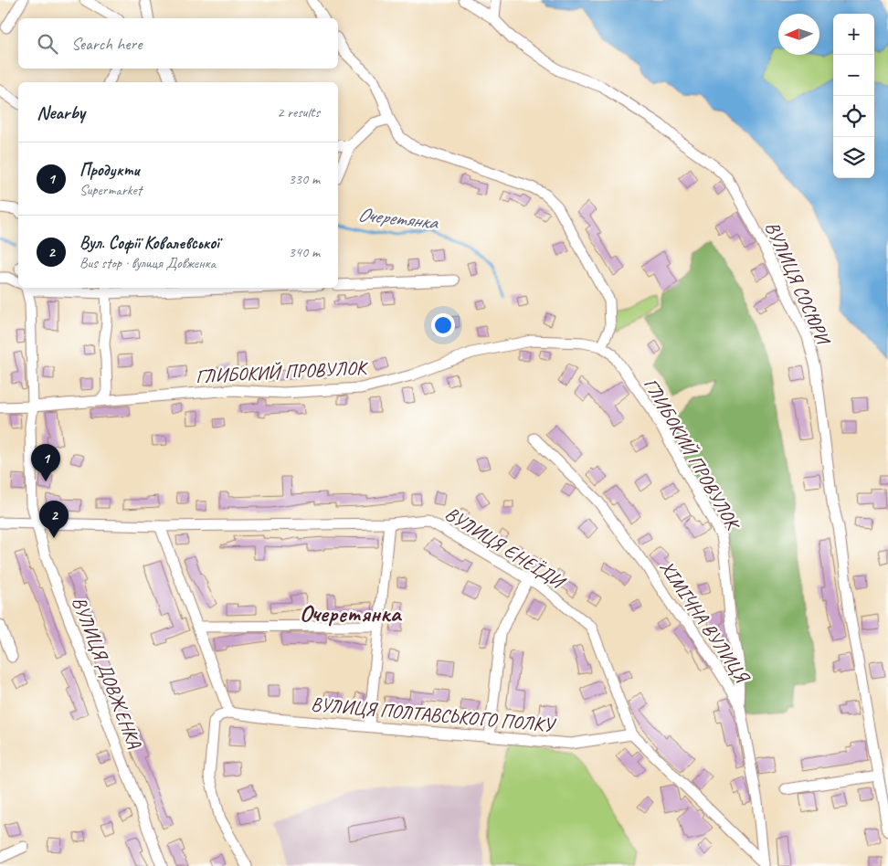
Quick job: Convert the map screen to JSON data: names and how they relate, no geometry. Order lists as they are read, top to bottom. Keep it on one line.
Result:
{"streets":{"street":["ВУЛИЦЯ СОСЮРИ","ГЛИБОКИЙ ПРОВУЛОК","ВУЛИЦЯ ЕНЕЇДИ","ХІМІЧНА ВУЛИЦЯ","ВУЛИЦЯ ДОВЖЕНКА","ВУЛИЦЯ ПОЛТАВСЬКОГО ПОЛКУ"]},"crossings":[["ГЛИБОКИЙ ПРОВУЛОК","ХІМІЧНА ВУЛИЦЯ"],["ГЛИБОКИЙ ПРОВУЛОК","ВУЛИЦЯ ДОВЖЕНКА"],["ВУЛИЦЯ ЕНЕЇДИ","ХІМІЧНА ВУЛИЦЯ"],["ВУЛИЦЯ ЕНЕЇДИ","ВУЛИЦЯ ДОВЖЕНКА"],["ВУЛИЦЯ ЕНЕЇДИ","ВУЛИЦЯ ПОЛТАВСЬКОГО ПОЛКУ"]],"districts":["Очеретянка"],"water":["Очеретянка"],"north":"left","page":{"map_buttons":["+","−"],"search":"Search here","heading":["Nearby","2 results"],"list":[{"mark":"1","name":"Продукти","note":"Supermarket","value":"330 m"},{"mark":"2","name":"Вул. Софії Ковалевської","note":"Bus stop · вулиця Довженка","value":"340 m"}],"pins":["1","2"]}}
